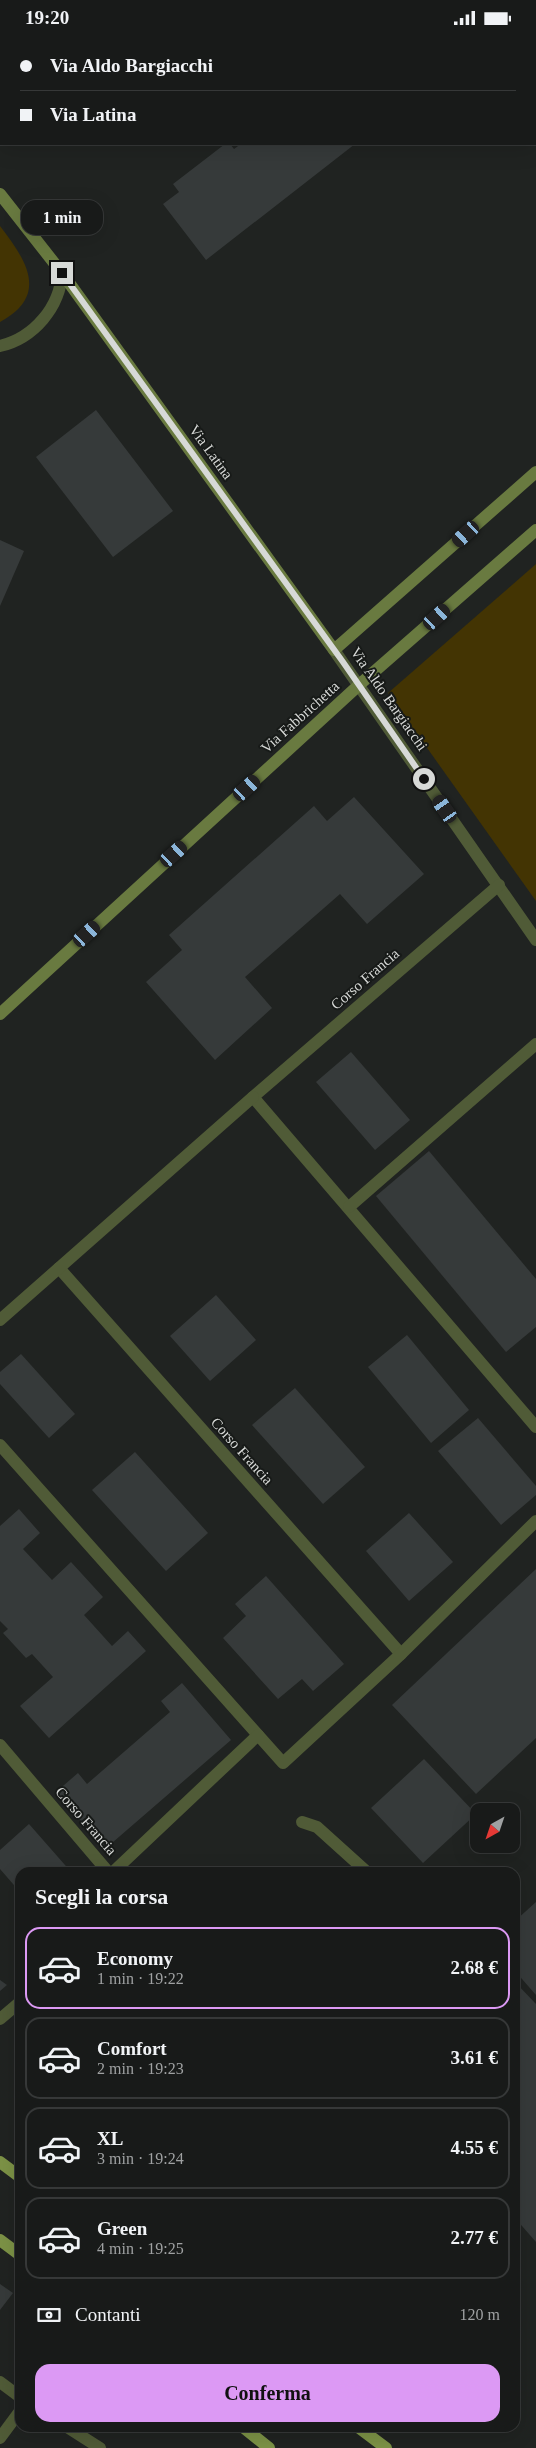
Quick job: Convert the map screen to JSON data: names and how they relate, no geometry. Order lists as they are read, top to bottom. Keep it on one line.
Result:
{"streets":{"street":["Via Latina","Via Aldo Bargiacchi","Via Fabbrichetta","Corso Francia"]},"crossings":[["Via Latina","Via Aldo Bargiacchi"],["Via Aldo Bargiacchi","Via Fabbrichetta"],["Via Aldo Bargiacchi","Corso Francia"]],"north":"bottom left","page":{"status":"19:20","banner":["Via Aldo Bargiacchi","Via Latina"],"bubble":"1 min","heading":"Scegli la corsa","list":[{"name":"Economy","note":"1 min · 19:22","value":"2.68 €"},{"name":"Comfort","note":"2 min · 19:23","value":"3.61 €"},{"name":"XL","note":"3 min · 19:24","value":"4.55 €"},{"name":"Green","note":"4 min · 19:25","value":"2.77 €"}],"pay":["Contanti","120 m"],"buttons":"Conferma"}}
